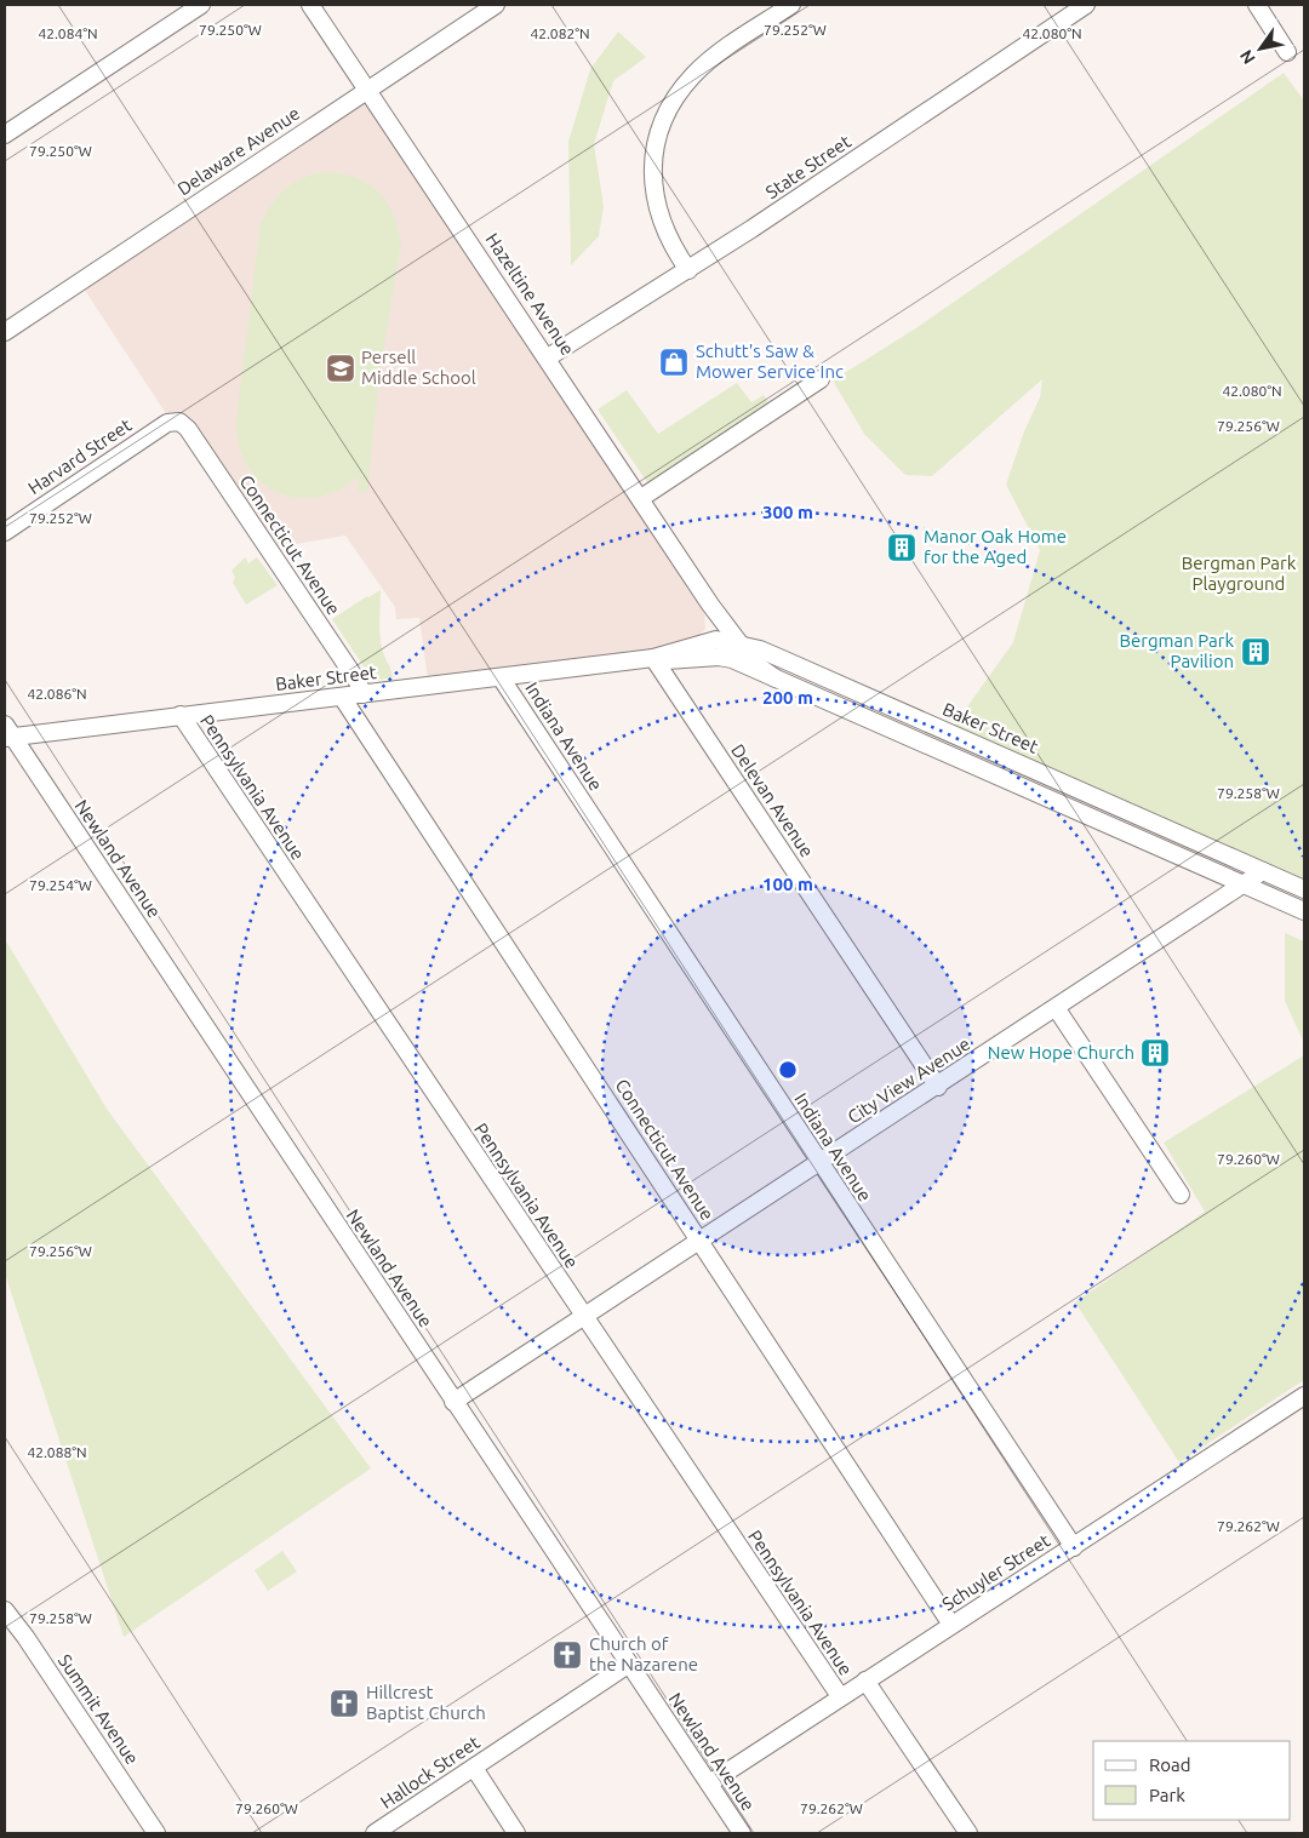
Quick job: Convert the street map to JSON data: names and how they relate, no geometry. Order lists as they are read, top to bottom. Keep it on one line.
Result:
{"streets":{"street":["Delaware Avenue","State Street","Hazeltine Avenue","Harvard Street","Connecticut Avenue","Baker Street","Indiana Avenue","Pennsylvania Avenue","Delevan Avenue","Newland Avenue","City View Avenue","Schuyler Street","Summit Avenue","Hallock Street"]},"crossings":[["Delaware Avenue","Hazeltine Avenue"],["State Street","Hazeltine Avenue"],["Hazeltine Avenue","Baker Street"],["Harvard Street","Connecticut Avenue"],["Connecticut Avenue","Baker Street"],["Connecticut Avenue","City View Avenue"],["Connecticut Avenue","Schuyler Street"],["Baker Street","Indiana Avenue"],["Baker Street","Pennsylvania Avenue"],["Baker Street","Delevan Avenue"],["Baker Street","Newland Avenue"],["Baker Street","City View Avenue"],["Indiana Avenue","City View Avenue"],["Indiana Avenue","Schuyler Street"],["Pennsylvania Avenue","City View Avenue"],["Pennsylvania Avenue","Schuyler Street"],["Delevan Avenue","City View Avenue"],["Newland Avenue","City View Avenue"],["Newland Avenue","Schuyler Street"],["Newland Avenue","Hallock Street"]],"parks":["Bergman Park Playground"],"places":{"shop":["Schutt's Saw & Mower Service Inc"],"school or university":["Persell Middle School"],"building":["Manor Oak Home for the Aged","Bergman Park Pavilion","New Hope Church"],"church":["Church of the Nazarene","Hillcrest Baptist Church"]},"legend":["Road","Park"],"north":"bottom left","coordinates":["79.250°W","79.252°W","42.084°N","42.082°N","42.080°N","79.256°W","42.086°N","79.258°W","79.254°W","79.260°W","42.088°N","79.262°W"],"rings":["300 m","200 m","100 m"]}
